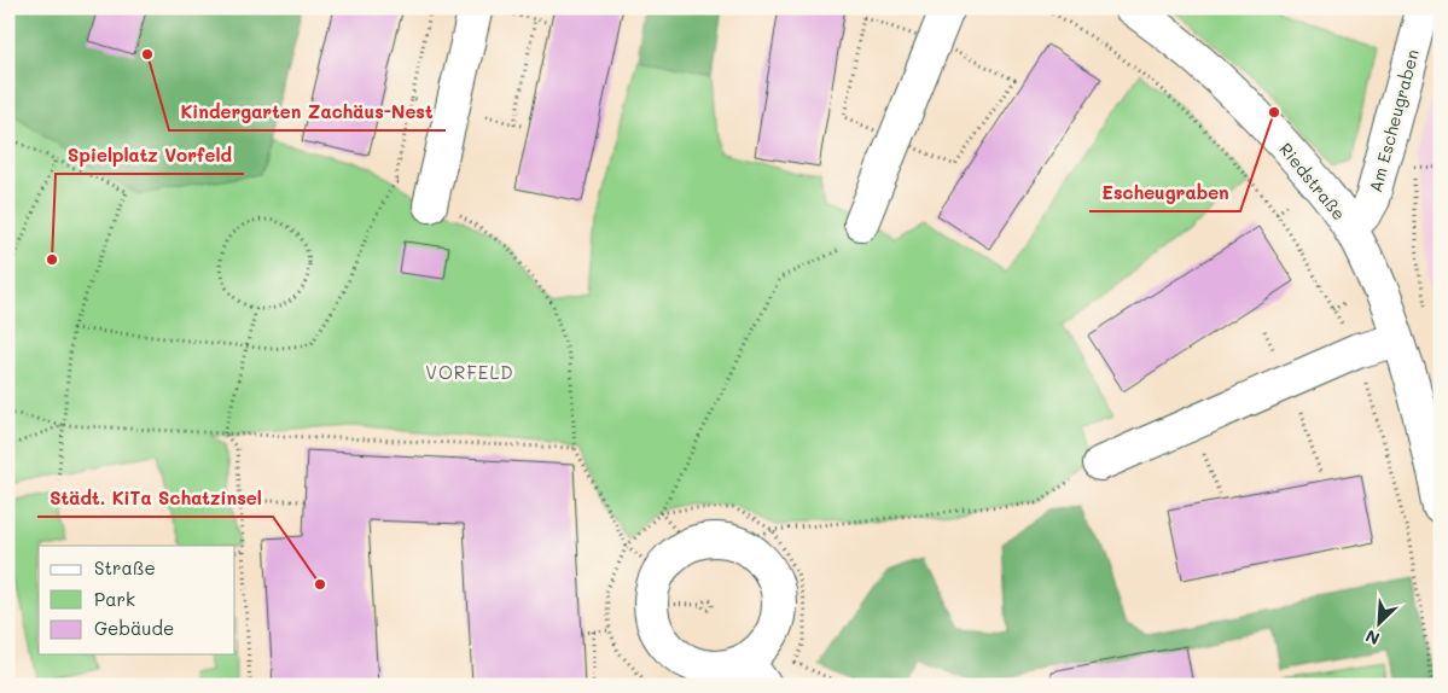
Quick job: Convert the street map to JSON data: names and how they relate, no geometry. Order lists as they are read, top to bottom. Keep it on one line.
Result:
{"streets":{"street":["Am Escheugraben","Riedstraße"]},"crossings":[["Am Escheugraben","Riedstraße"]],"districts":["VORFELD"],"places":["Kindergarten Zachäus-Nest","Escheugraben","Spielplatz Vorfeld","Städt. KiTa Schatzinsel"],"legend":["Straße","Park","Gebäude"],"north":"bottom left"}
